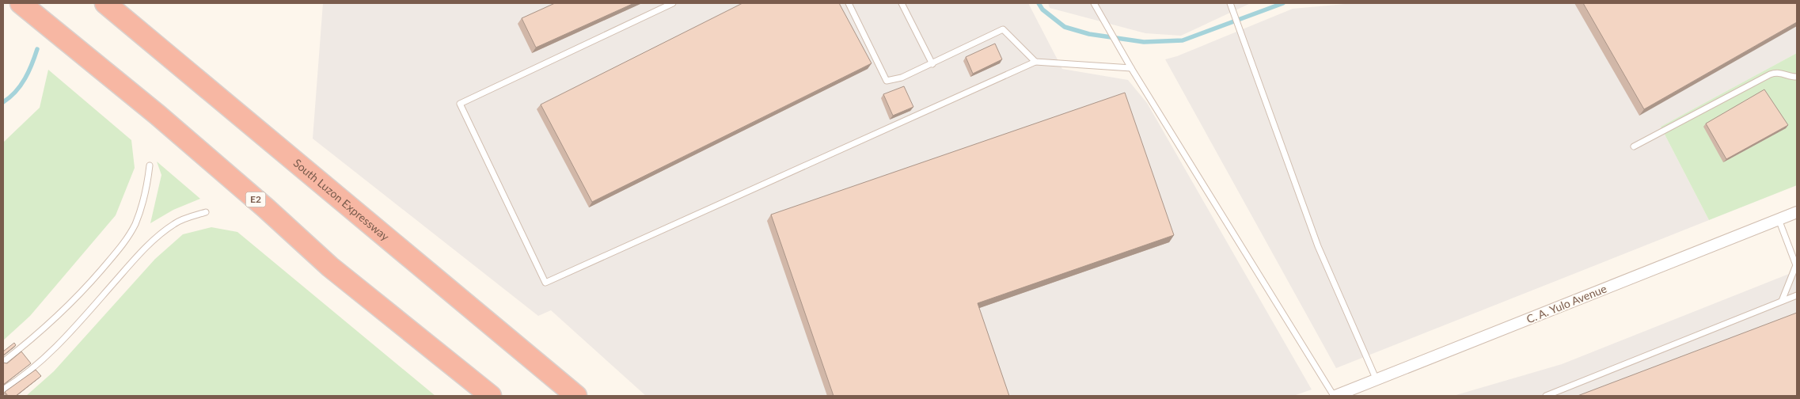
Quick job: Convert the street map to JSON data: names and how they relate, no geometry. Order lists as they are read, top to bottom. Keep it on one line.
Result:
{"streets":{"highway":["South Luzon Expressway","E2"],"street":["C. A. Yulo Avenue"]}}
